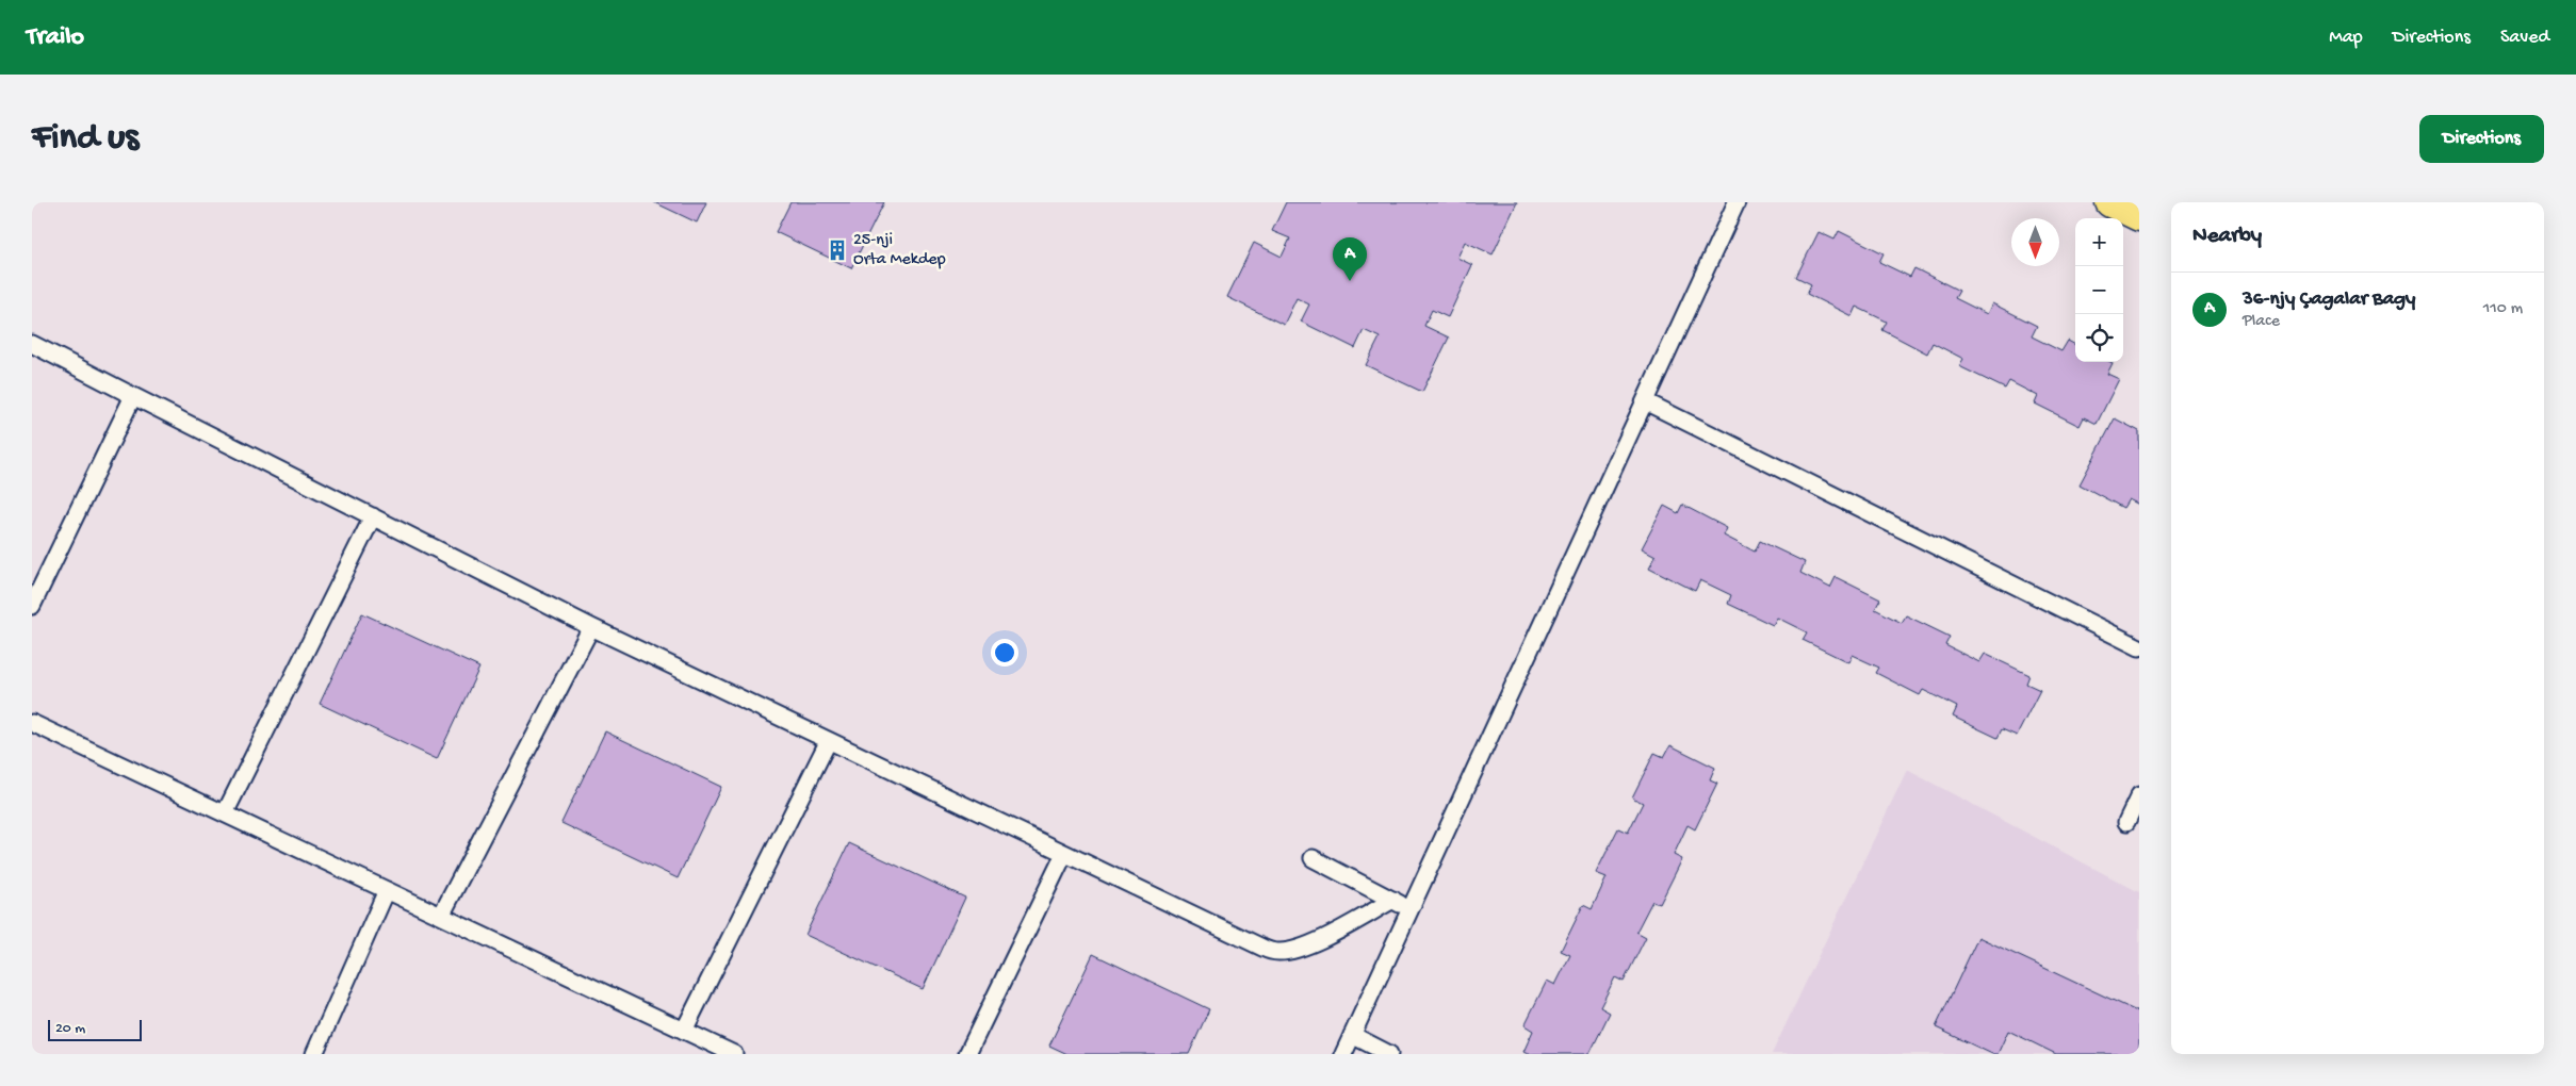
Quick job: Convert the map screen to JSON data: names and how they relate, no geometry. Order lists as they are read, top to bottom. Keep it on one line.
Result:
{"places":{"building":["25-nji Orta Mekdep"]},"scale_bar":"20 m","north":"bottom","page":{"header":"Trailo","nav":["Map","Directions","Saved"],"buttons":"Directions","title":"Find us","heading":"Nearby","map_buttons":["+","−"],"pins":"A","list":[{"mark":"A","name":"36-njy Çagalar Bagy","note":"Place","value":"110 m"}],"scale":"20 m"}}
